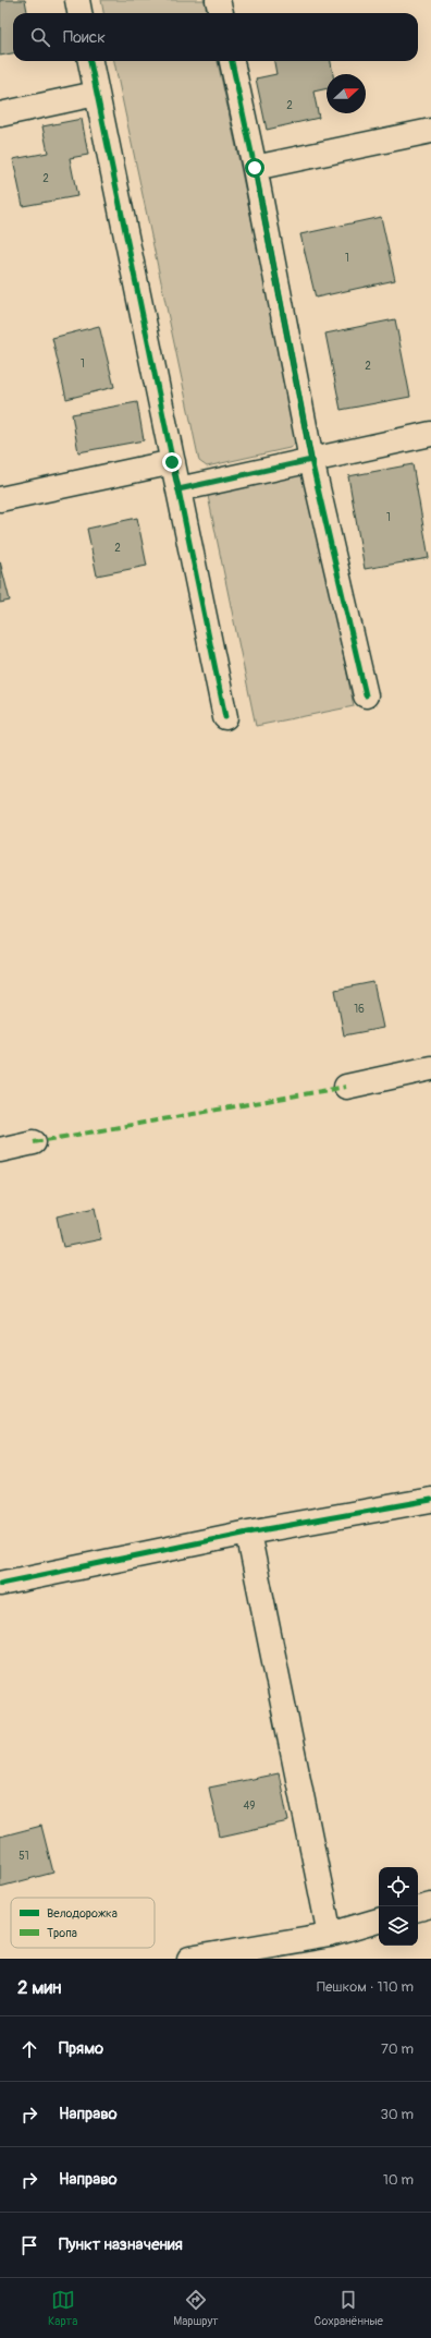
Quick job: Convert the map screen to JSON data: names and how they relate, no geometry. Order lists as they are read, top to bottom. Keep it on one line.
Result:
{"house_numbers":["2","2","1","1","2","1","2","16","49","51"],"legend":["Велодорожка","Тропа"],"north":"right","page":{"search":"Поиск","heading":["2 мин","Пешком · 110 m"],"list":[["Прямо","70 m"],["Направо","30 m"],["Направо","10 m"],"Пункт назначения"],"nav":["Карта","Маршрут","Сохранённые"]}}
